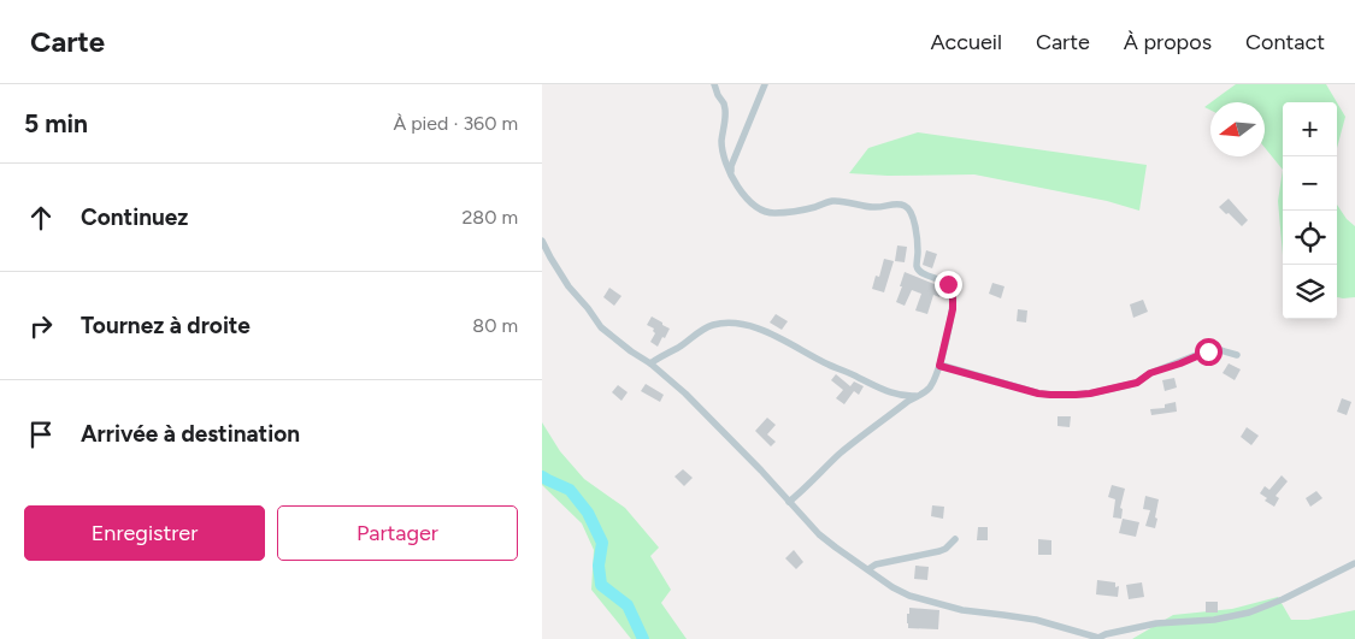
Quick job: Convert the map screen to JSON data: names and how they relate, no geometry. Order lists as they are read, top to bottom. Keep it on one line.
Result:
{"north":"left","page":{"header":"Carte","nav":["Accueil","Carte","À propos","Contact"],"heading":["5 min","À pied · 360 m"],"map_buttons":["+","−"],"list":[["Continuez","280 m"],["Tournez à droite","80 m"],"Arrivée à destination"],"buttons":["Enregistrer","Partager"]}}
